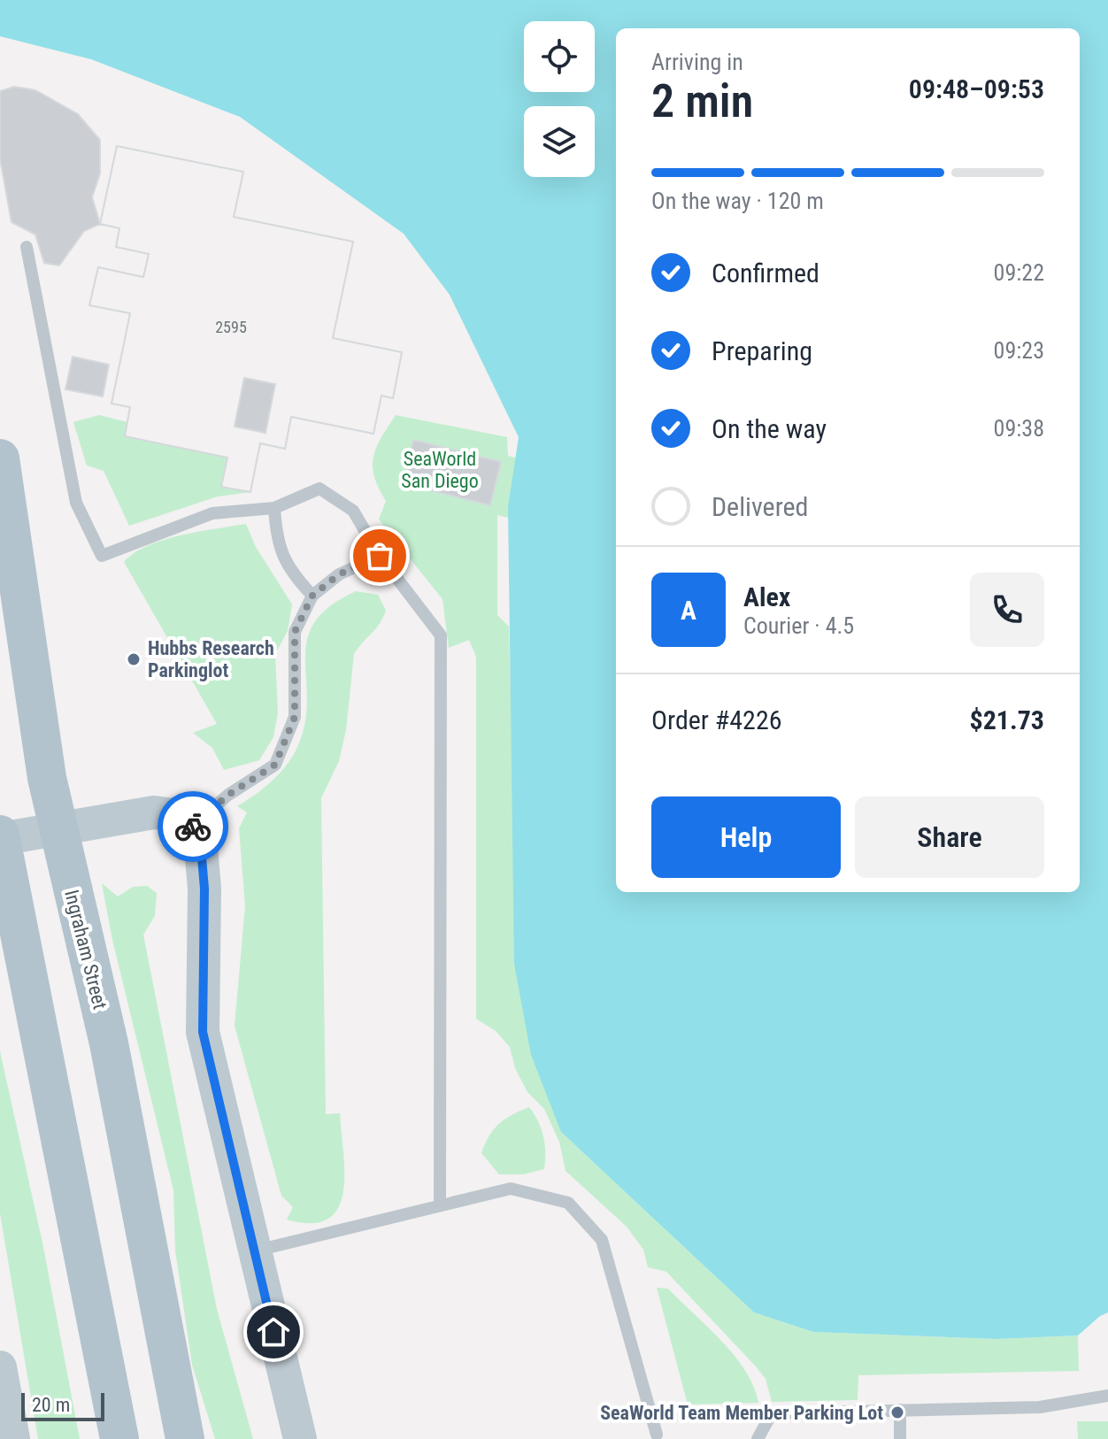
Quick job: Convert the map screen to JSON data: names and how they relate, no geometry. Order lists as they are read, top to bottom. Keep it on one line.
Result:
{"streets":{"main road":["Ingraham Street"]},"parks":["SeaWorld San Diego"],"places":["Hubbs Research Parkinglot","SeaWorld Team Member Parking Lot"],"house_numbers":["2595"],"scale_bar":"20 m","page":{"heading":["2 min","Arriving in","09:48–09:53"],"panel":["Alex","Courier · 4.5","Order #4226","$21.73"],"bar":"On the way · 120 m","list":[["Confirmed","09:22"],["Preparing","09:23"],["On the way","09:38"],"Delivered"],"round":"A","buttons":["Help","Share"],"scale":"20 m"}}
